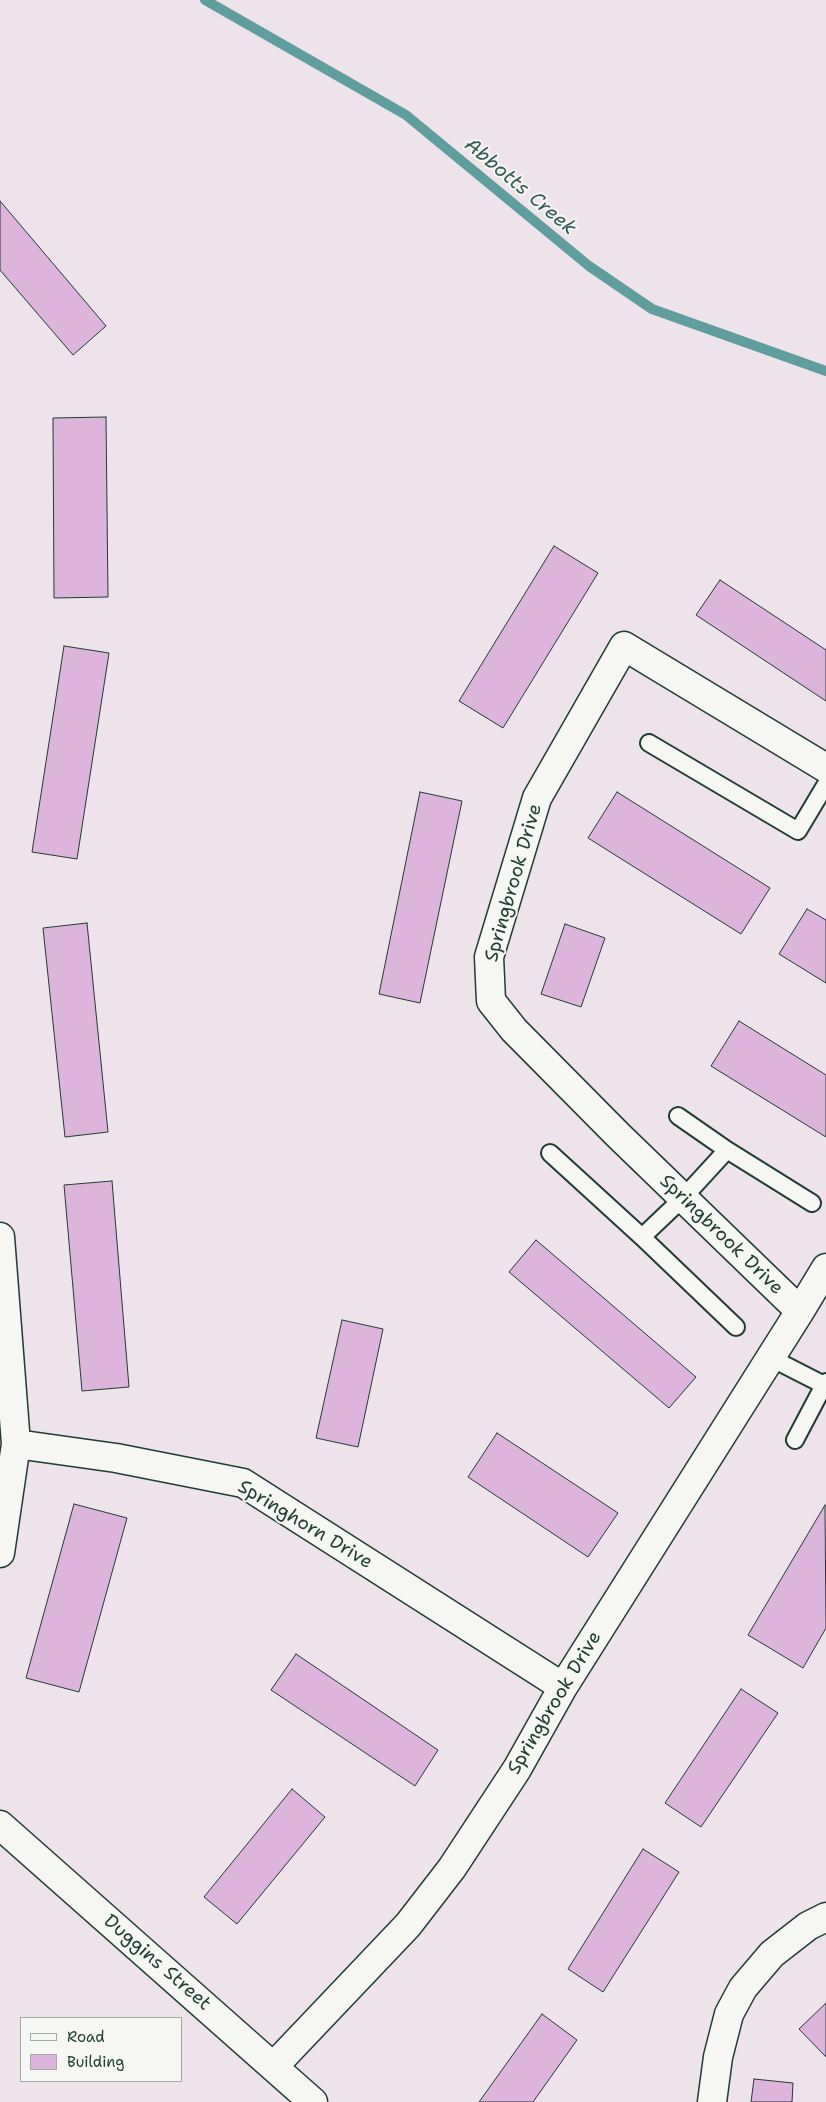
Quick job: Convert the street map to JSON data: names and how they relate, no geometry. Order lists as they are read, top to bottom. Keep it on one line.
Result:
{"streets":{"street":["Springbrook Drive","Springhorn Drive","Duggins Street"]},"crossings":[["Springbrook Drive","Springhorn Drive"],["Springbrook Drive","Duggins Street"]],"water":["Abbotts Creek"],"legend":["Road","Building"]}
